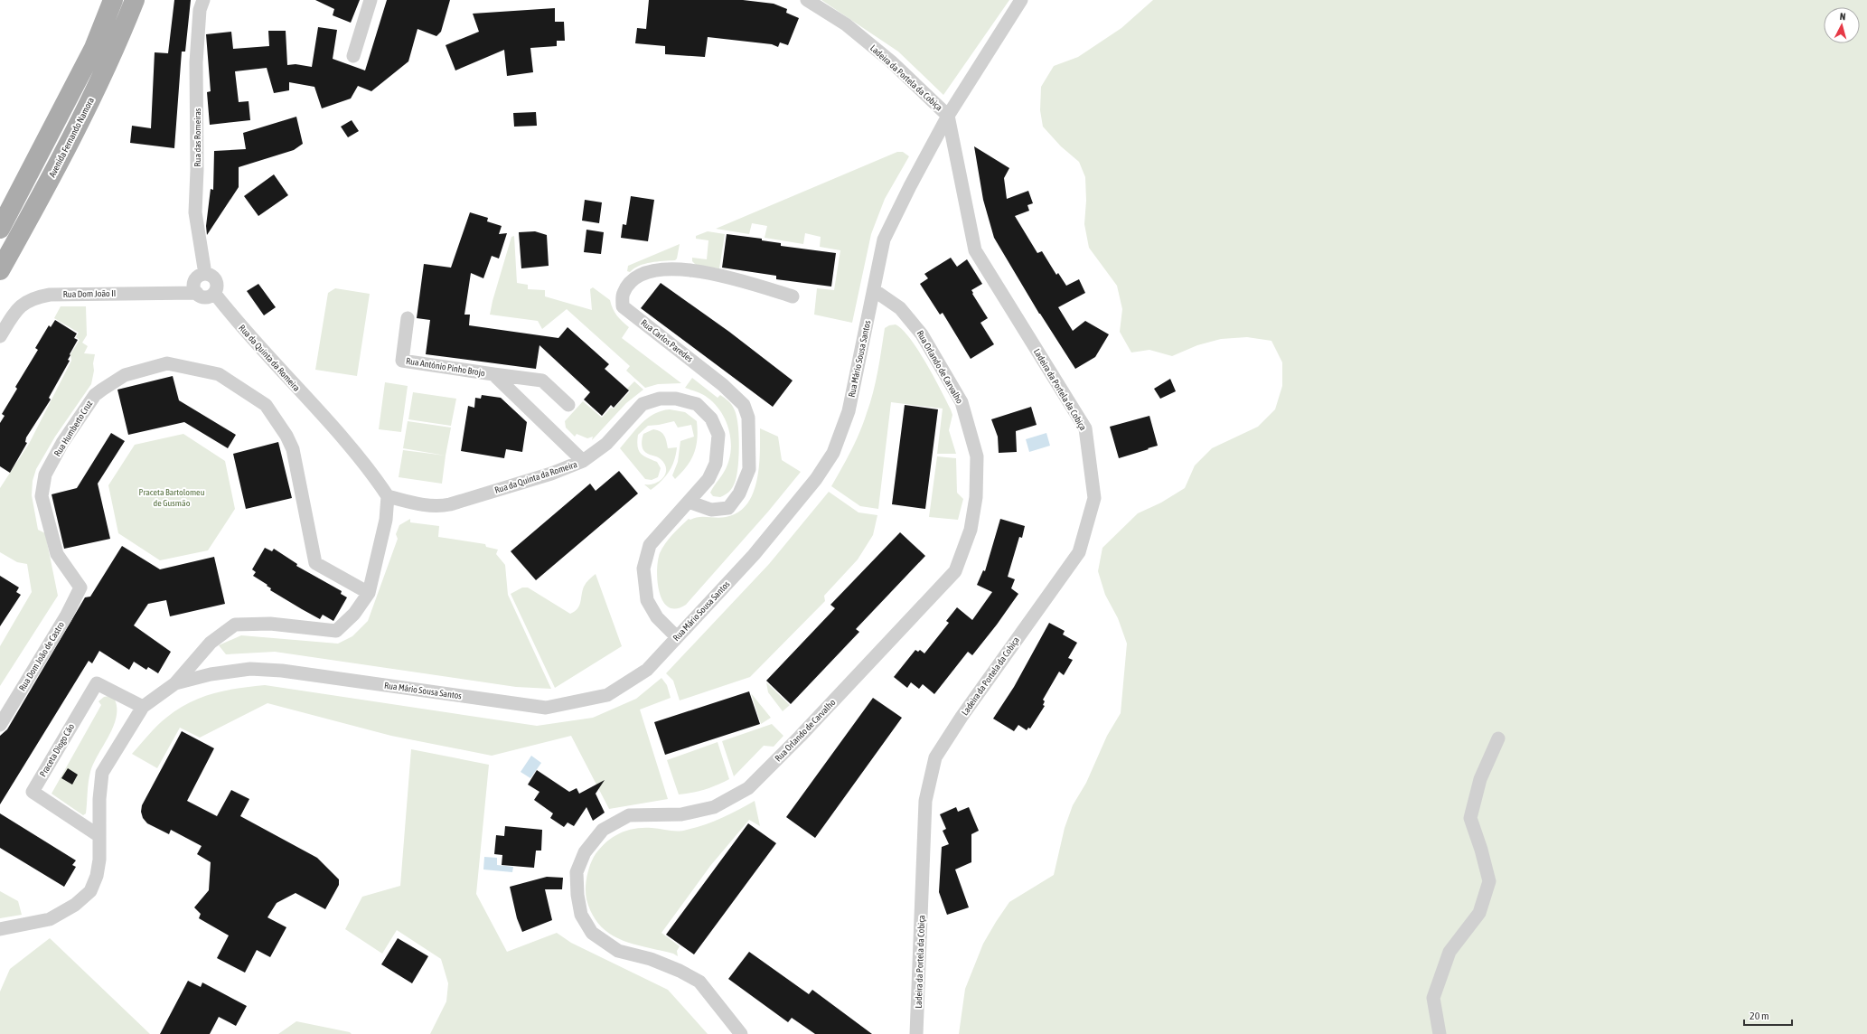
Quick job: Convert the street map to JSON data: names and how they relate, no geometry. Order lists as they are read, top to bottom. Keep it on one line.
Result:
{"streets":{"main road":["Avenida Fernando Namora"],"street":["Ladeira da Portela da Cobiça","Rua das Romeiras","Rua Dom João II","Rua Carlos Paredes","Rua da Quinta da Romeira","Rua Mário Sousa Santos","Rua António Pinho Brojo","Rua Orlando de Carvalho","Rua Humberto Cruz","Rua Dom João de Castro","Praceta Diogo Cão"]},"crossings":[["Ladeira da Portela da Cobiça","Rua Mário Sousa Santos"],["Rua das Romeiras","Rua Dom João II"],["Rua das Romeiras","Rua da Quinta da Romeira"],["Rua Dom João II","Rua da Quinta da Romeira"],["Rua Carlos Paredes","Rua da Quinta da Romeira"],["Rua da Quinta da Romeira","Rua Mário Sousa Santos"],["Rua da Quinta da Romeira","Rua António Pinho Brojo"],["Rua Mário Sousa Santos","Rua Orlando de Carvalho"],["Rua Humberto Cruz","Rua Dom João de Castro"]],"parks":["Praceta Bartolomeu de Gusmão"],"scale_bar":"20 m","north":"top"}
